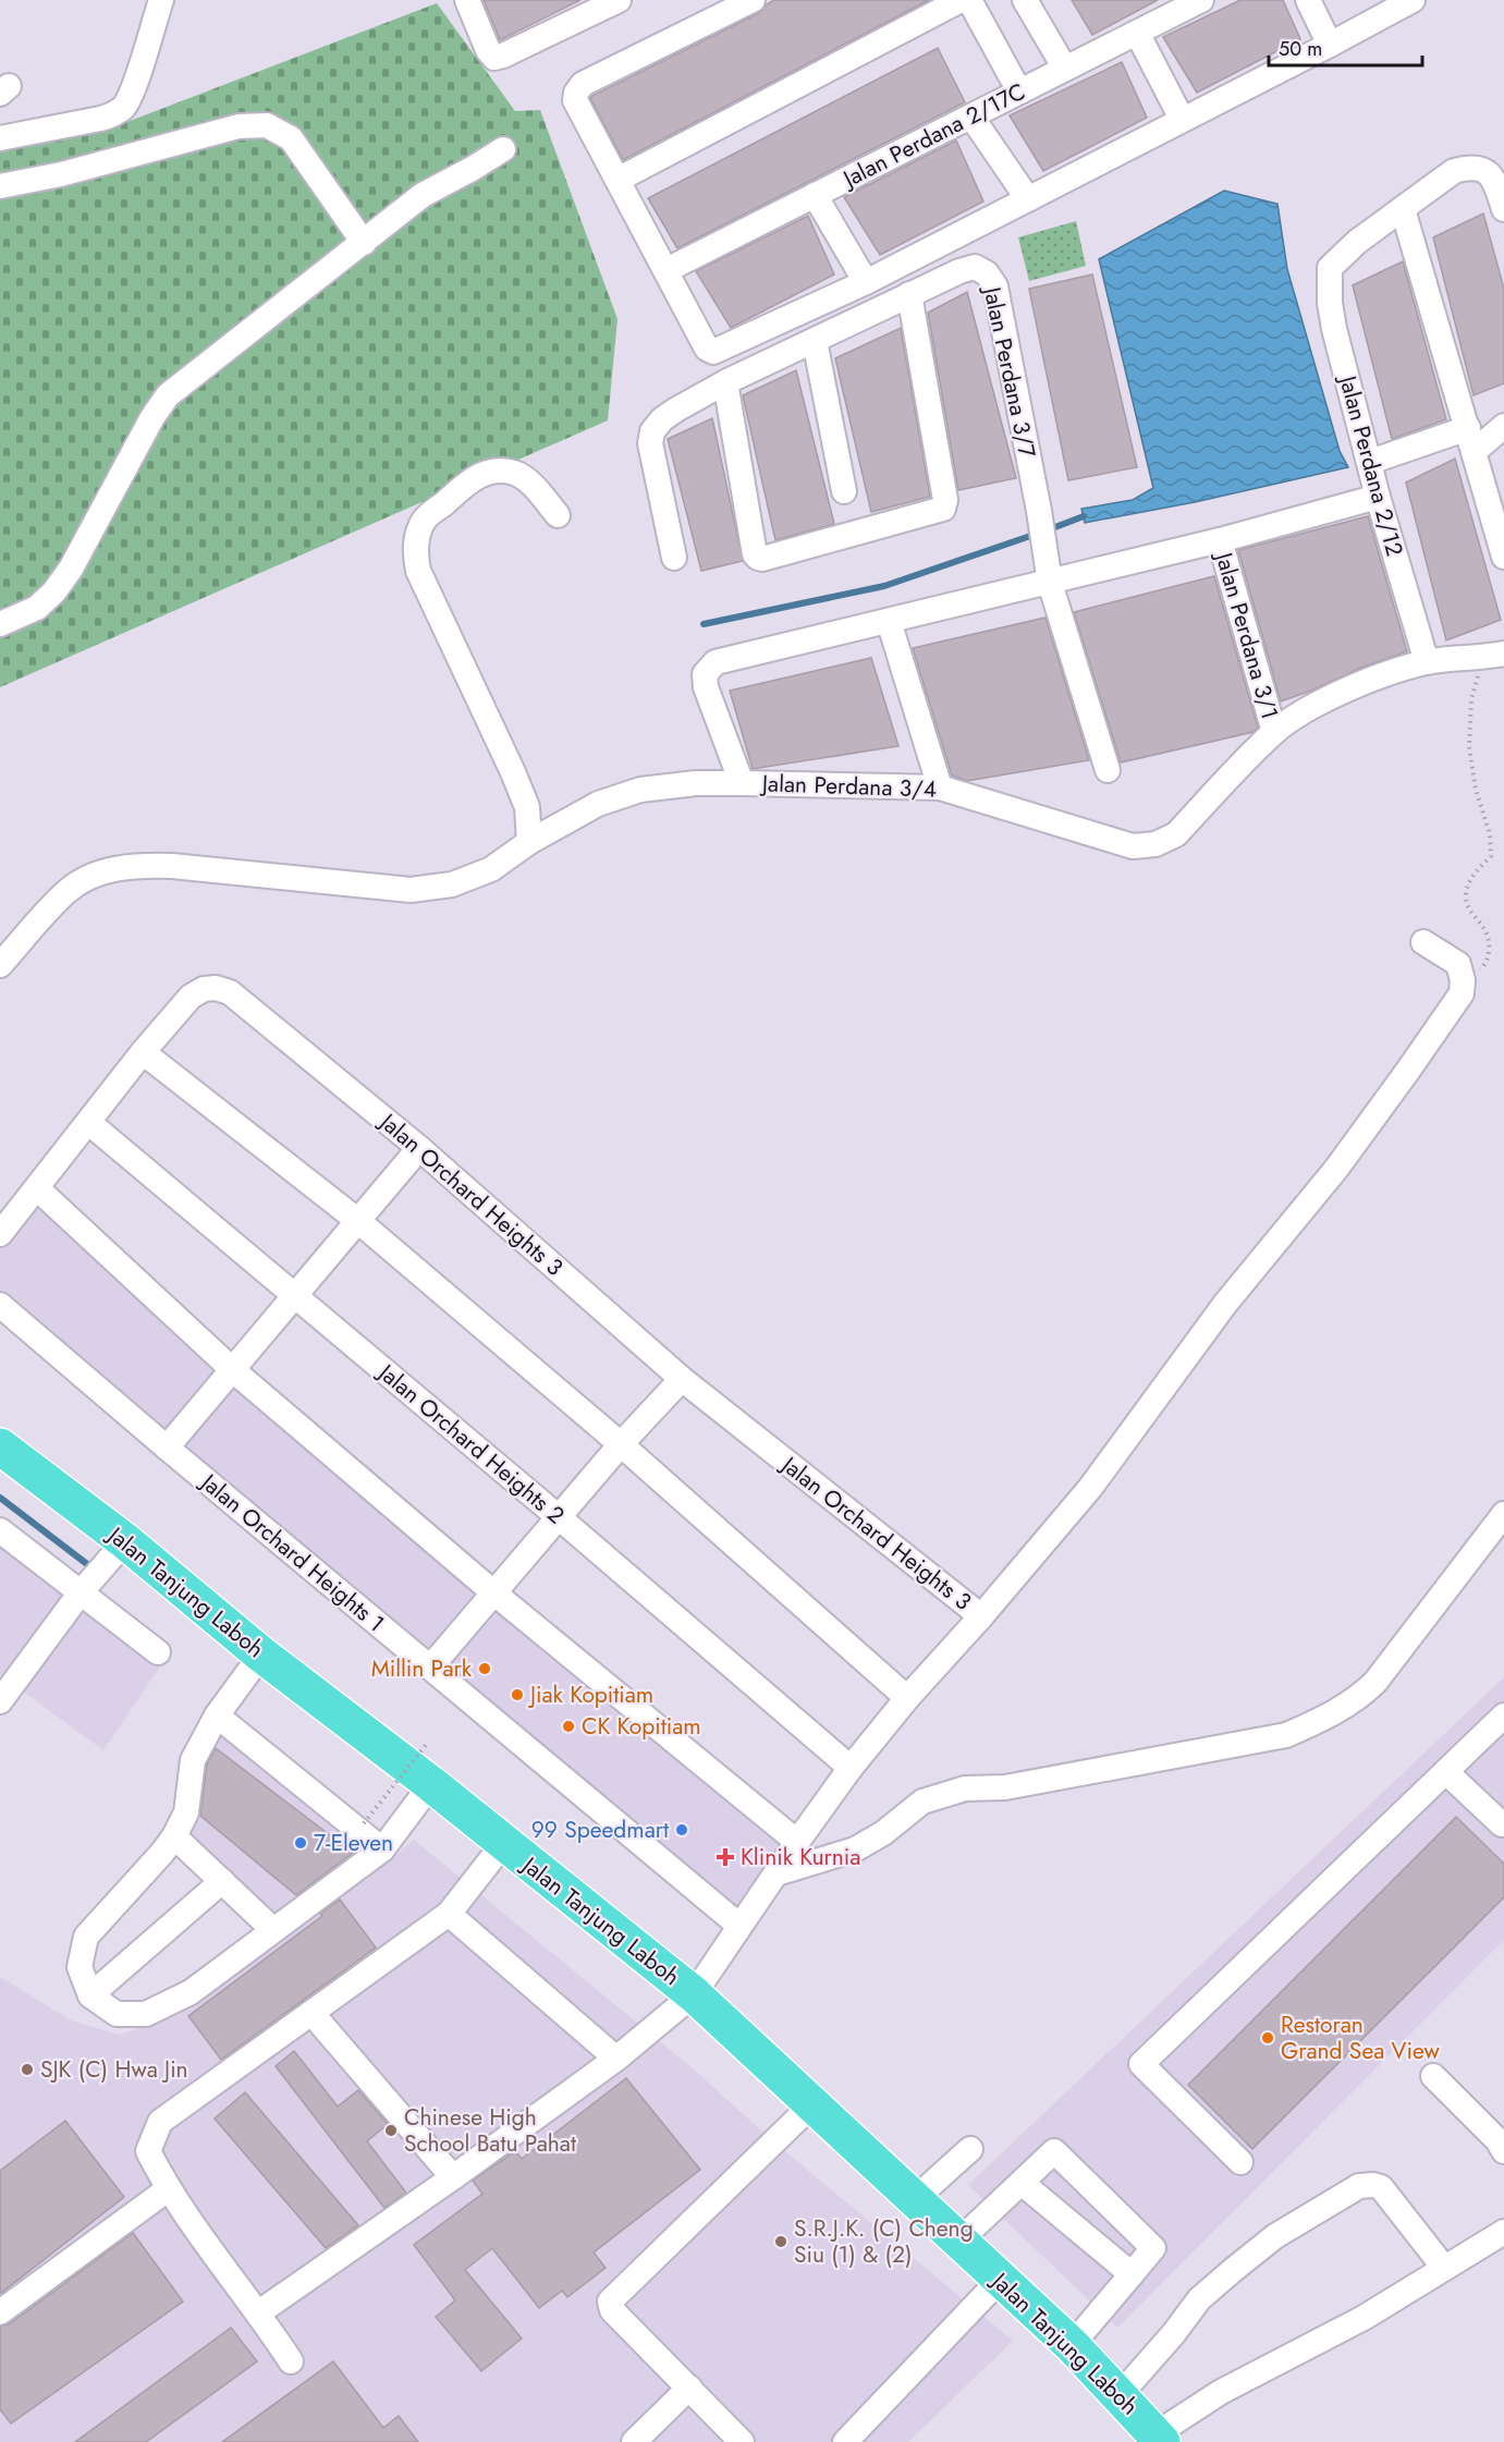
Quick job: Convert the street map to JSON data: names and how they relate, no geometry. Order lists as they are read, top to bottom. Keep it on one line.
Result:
{"streets":{"highway":["Jalan Tanjung Laboh"],"street":["Jalan Perdana 2/17C","Jalan Perdana 3/7","Jalan Perdana 2/12","Jalan Perdana 3/1","Jalan Perdana 3/4","Jalan Orchard Heights 3","Jalan Orchard Heights 2","Jalan Orchard Heights 1"]},"crossings":[["Jalan Perdana 3/7","Jalan Perdana 3/4"],["Jalan Perdana 2/12","Jalan Perdana 3/4"],["Jalan Perdana 3/1","Jalan Perdana 3/4"],["Jalan Orchard Heights 3","Jalan Orchard Heights 2"]],"places":{"other":["Millin Park","Jiak Kopitiam","CK Kopitiam","99 Speedmart","7-Eleven","Restoran Grand Sea View","SJK (C) Hwa Jin","Chinese High School Batu Pahat","S.R.J.K. (C) Cheng Siu (1) & (2)"],"health":["Klinik Kurnia"]},"scale_bar":"50 m"}
